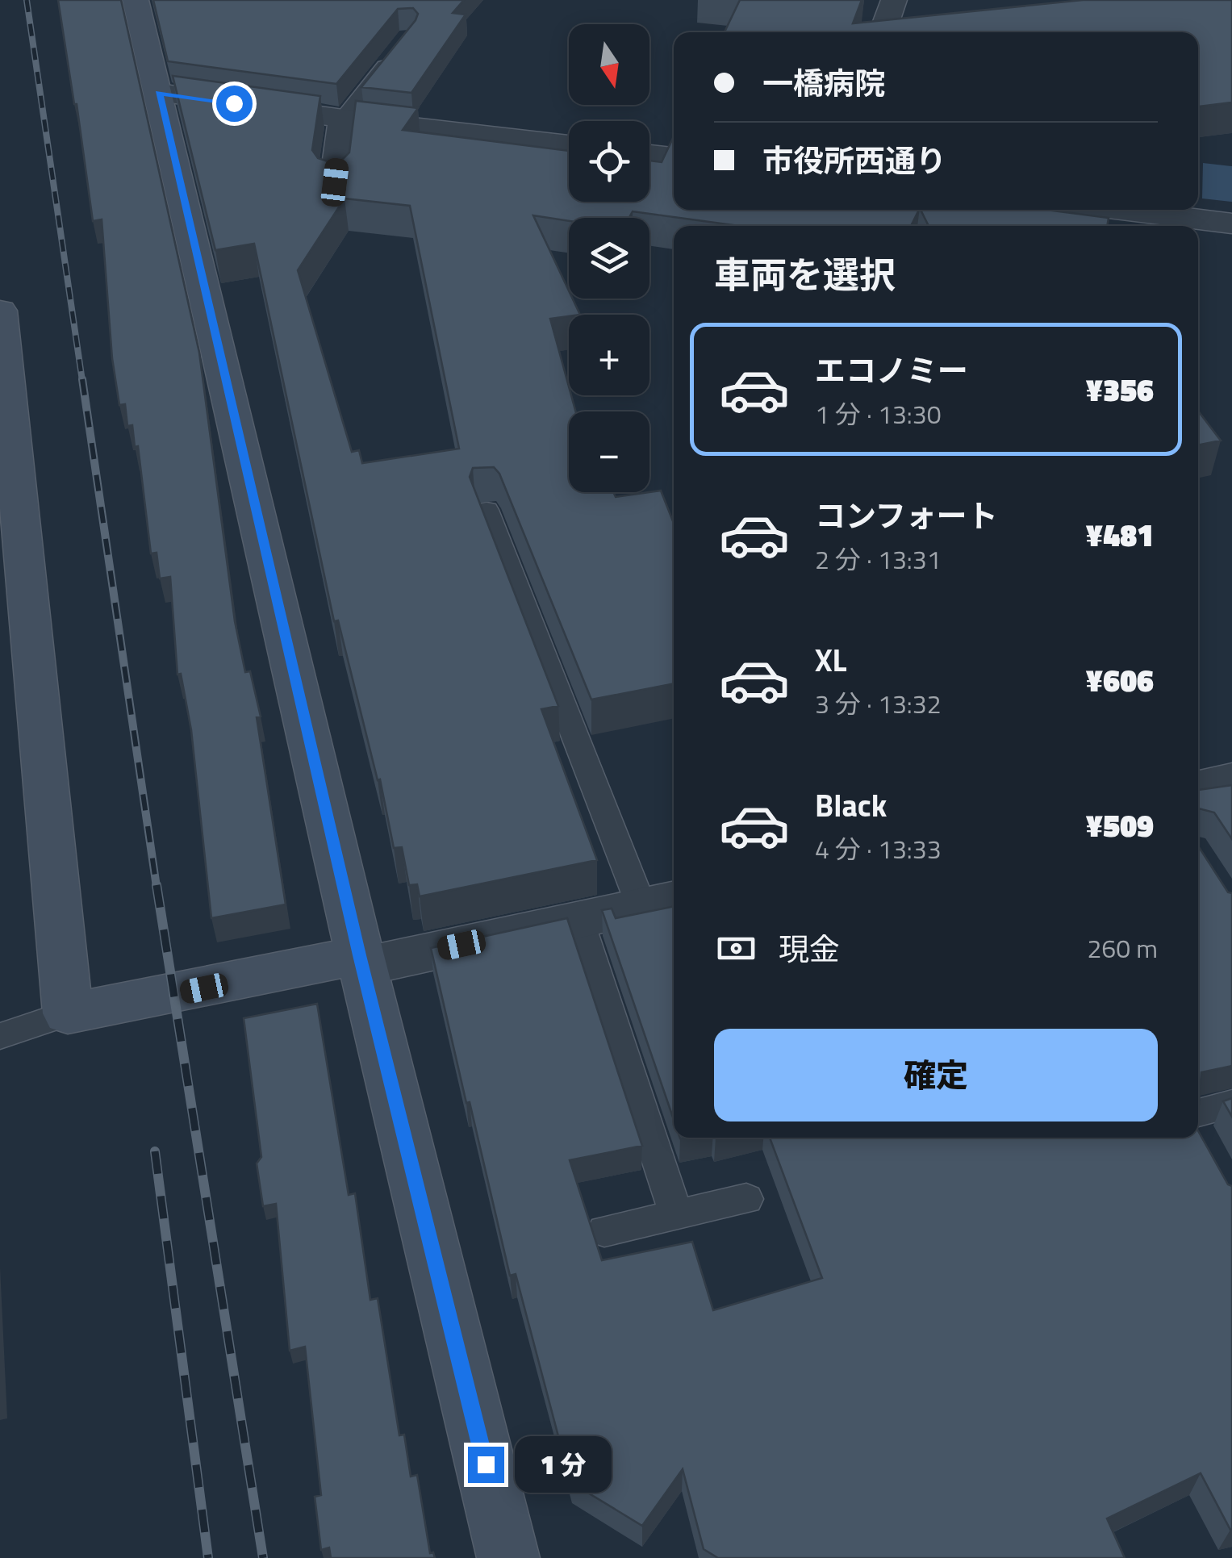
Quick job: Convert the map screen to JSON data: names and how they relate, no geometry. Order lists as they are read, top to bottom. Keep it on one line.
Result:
{"north":"bottom","page":{"map_buttons":["+","−"],"banner":["一橋病院","市役所西通り"],"heading":"車両を選択","list":[{"name":"エコノミー","note":"1 分 · 13:30","value":"¥356"},{"name":"コンフォート","note":"2 分 · 13:31","value":"¥481"},{"name":"XL","note":"3 分 · 13:32","value":"¥606"},{"name":"Black","note":"4 分 · 13:33","value":"¥509"}],"pay":["現金","260 m"],"buttons":"確定","bubble":"1 分"}}
